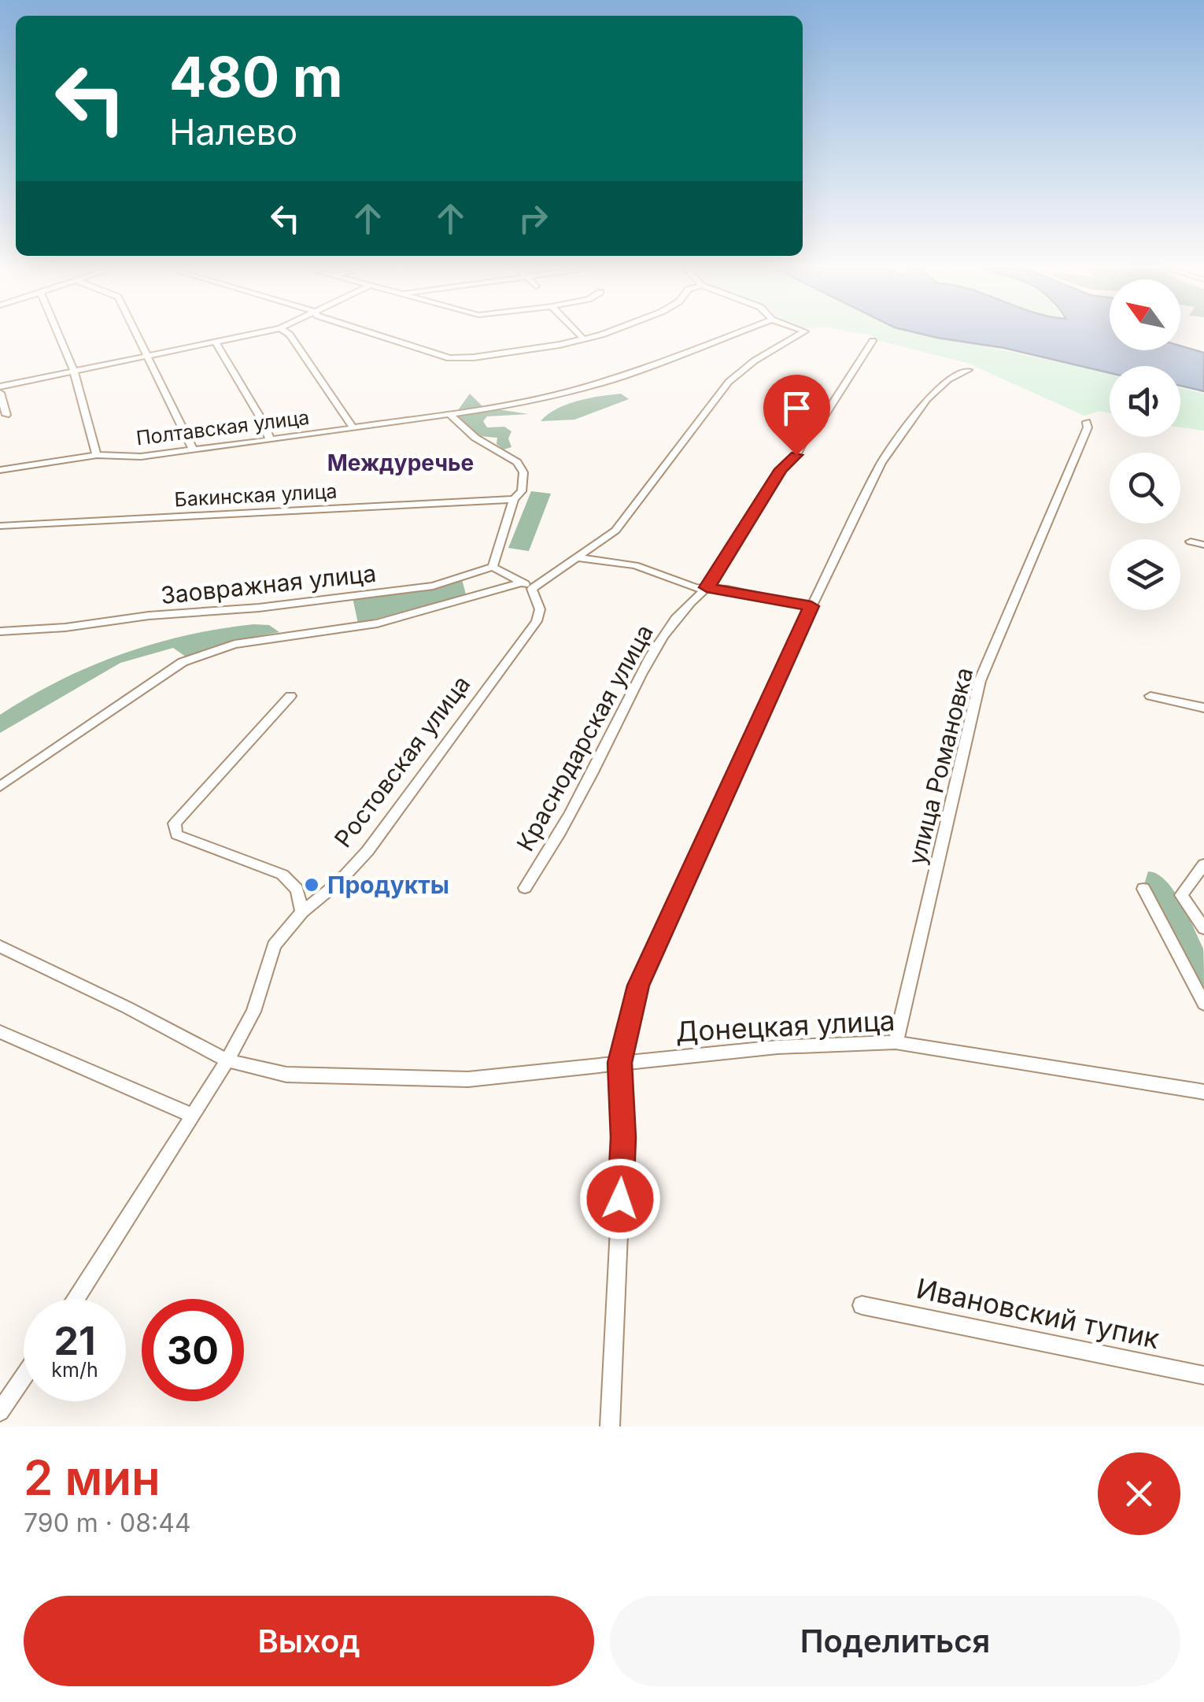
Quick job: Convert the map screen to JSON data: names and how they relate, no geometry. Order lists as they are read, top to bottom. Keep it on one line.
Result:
{"streets":{"street":["Полтавская улица","Бакинская улица","Заовражная улица","Краснодарская улица","Ростовская улица","улица Романовка","Донецкая улица","Ивановский тупик"]},"crossings":[["Ростовская улица","Донецкая улица"],["улица Романовка","Донецкая улица"]],"districts":["Междуречье"],"places":["Продукты"],"north":"top left","page":{"turn":["480 m","Налево"],"speed":"21 km/h","limit":"30","heading":["2 мин","790 m · 08:44"],"buttons":["Выход","Поделиться"]}}
